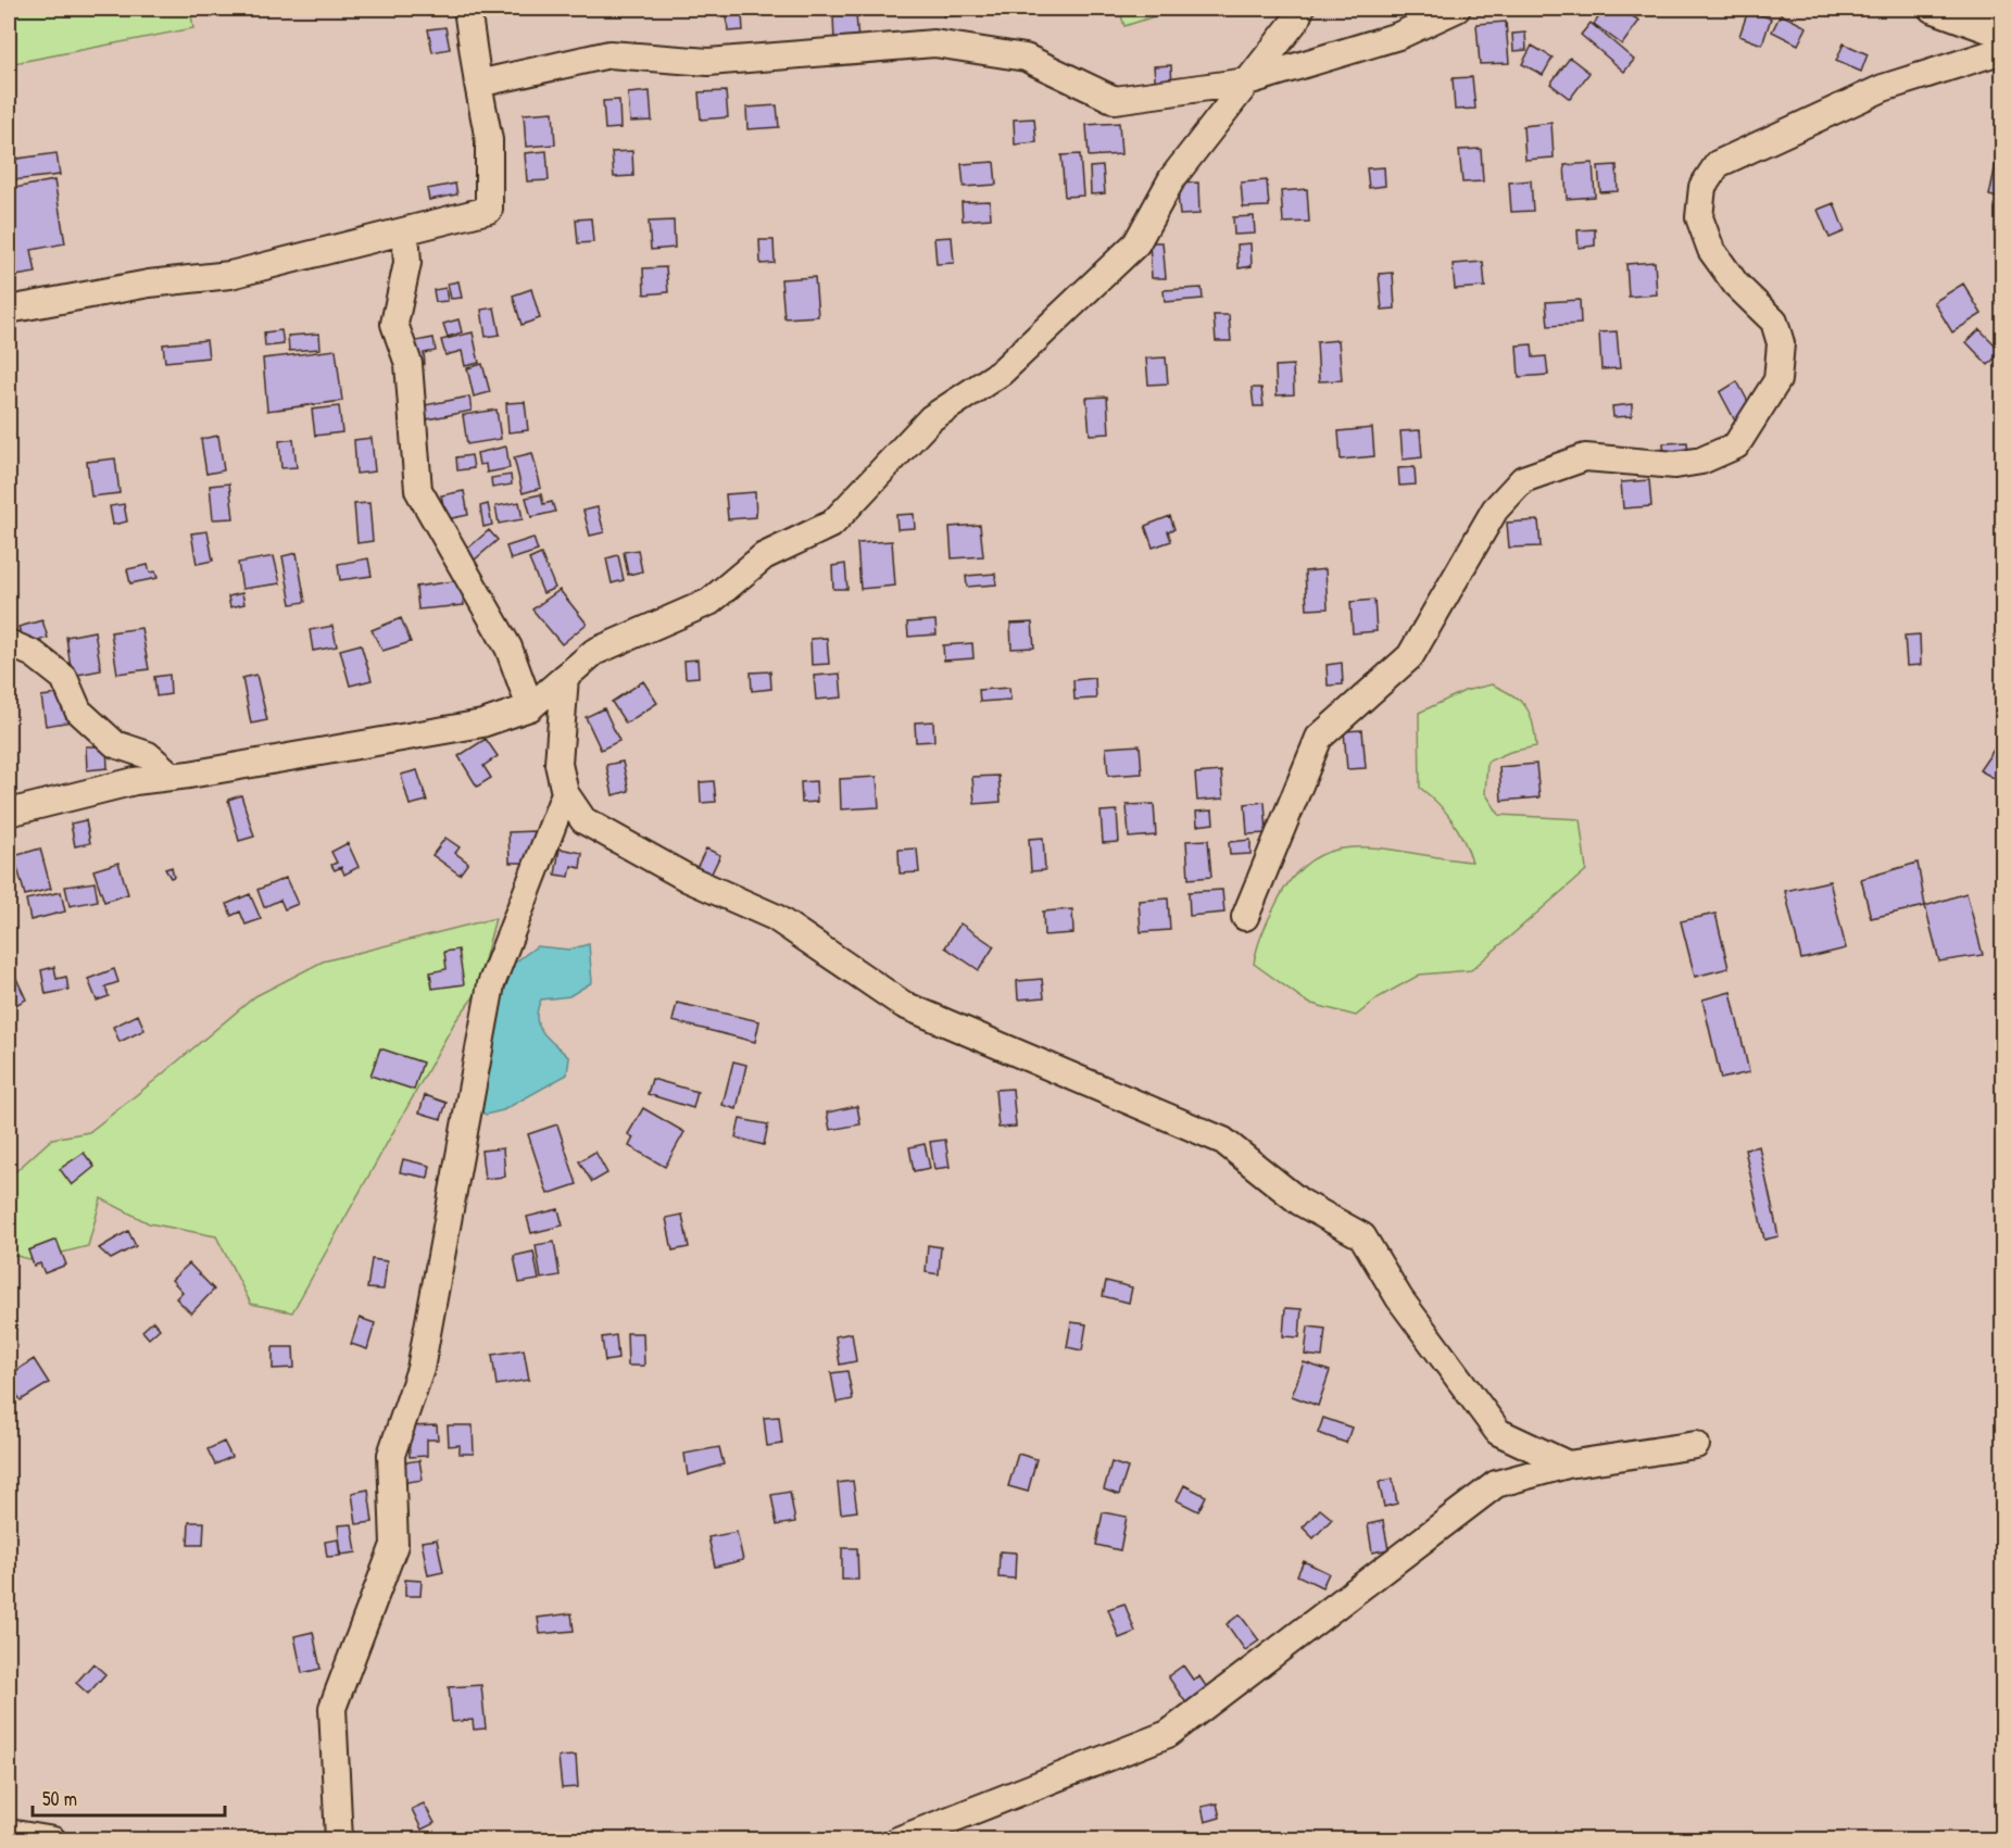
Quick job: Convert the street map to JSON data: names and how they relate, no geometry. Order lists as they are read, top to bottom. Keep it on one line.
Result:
{"scale_bar":"50 m"}
